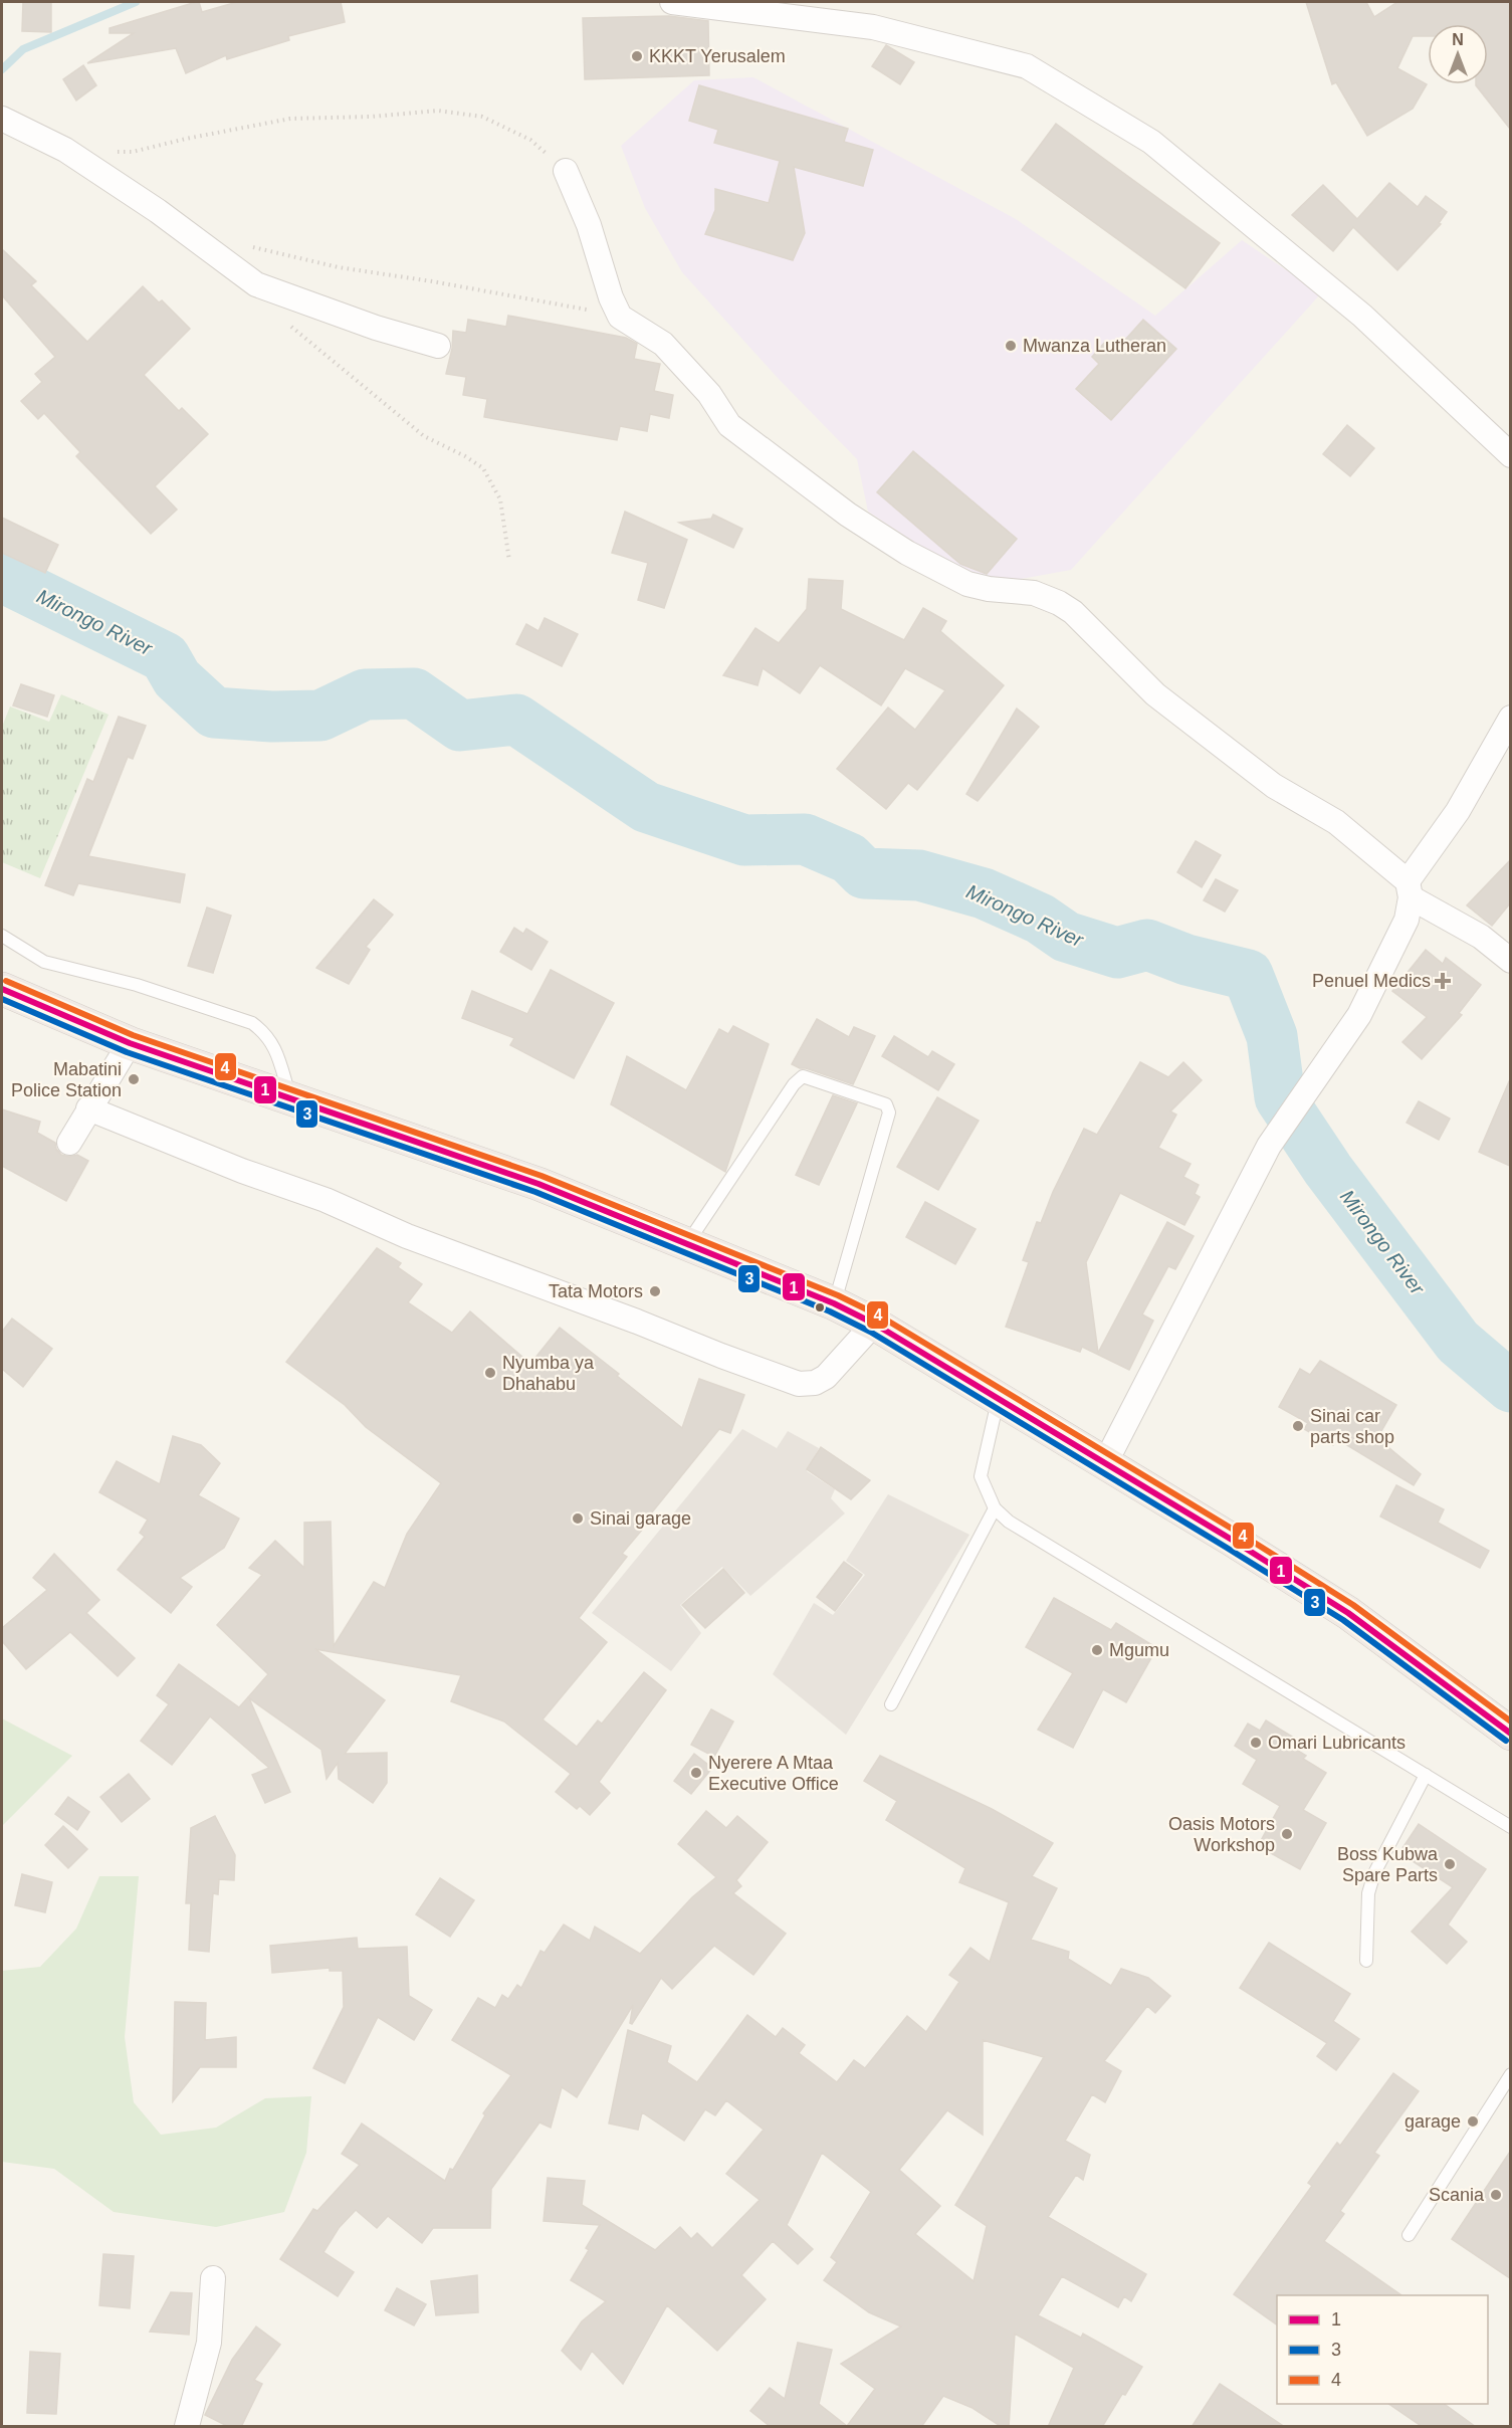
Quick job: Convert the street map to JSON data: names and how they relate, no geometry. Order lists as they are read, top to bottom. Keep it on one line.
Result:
{"water":["Mirongo River"],"places":{"other":["KKKT Yerusalem","Mwanza Lutheran","Mabatini Police Station","Tata Motors","Nyumba ya Dhahabu","Sinai car parts shop","Sinai garage","Mgumu","Omari Lubricants","Nyerere A Mtaa Executive Office","Oasis Motors Workshop","Boss Kubwa Spare Parts","garage","Scania"],"health":["Penuel Medics"]},"lines":["transit line 4","transit line 1","transit line 3"],"legend":["1","3","4"],"north":"top"}
